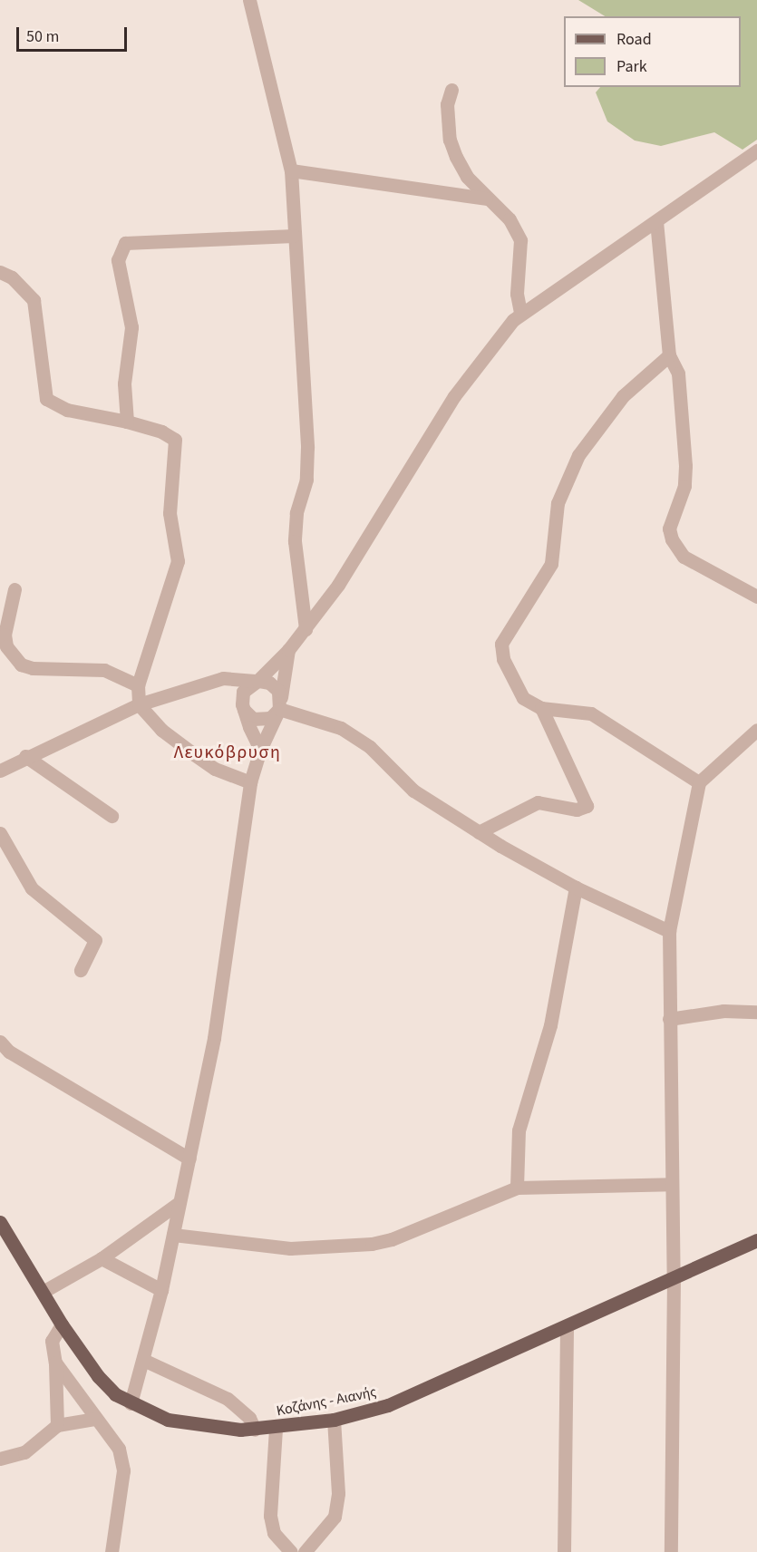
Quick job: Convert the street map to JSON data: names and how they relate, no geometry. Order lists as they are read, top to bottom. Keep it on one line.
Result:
{"streets":{"main road":["Κοζάνης - Αιανής"]},"districts":["Λευκόβρυση"],"legend":["Road","Park"],"scale_bar":"50 m"}
